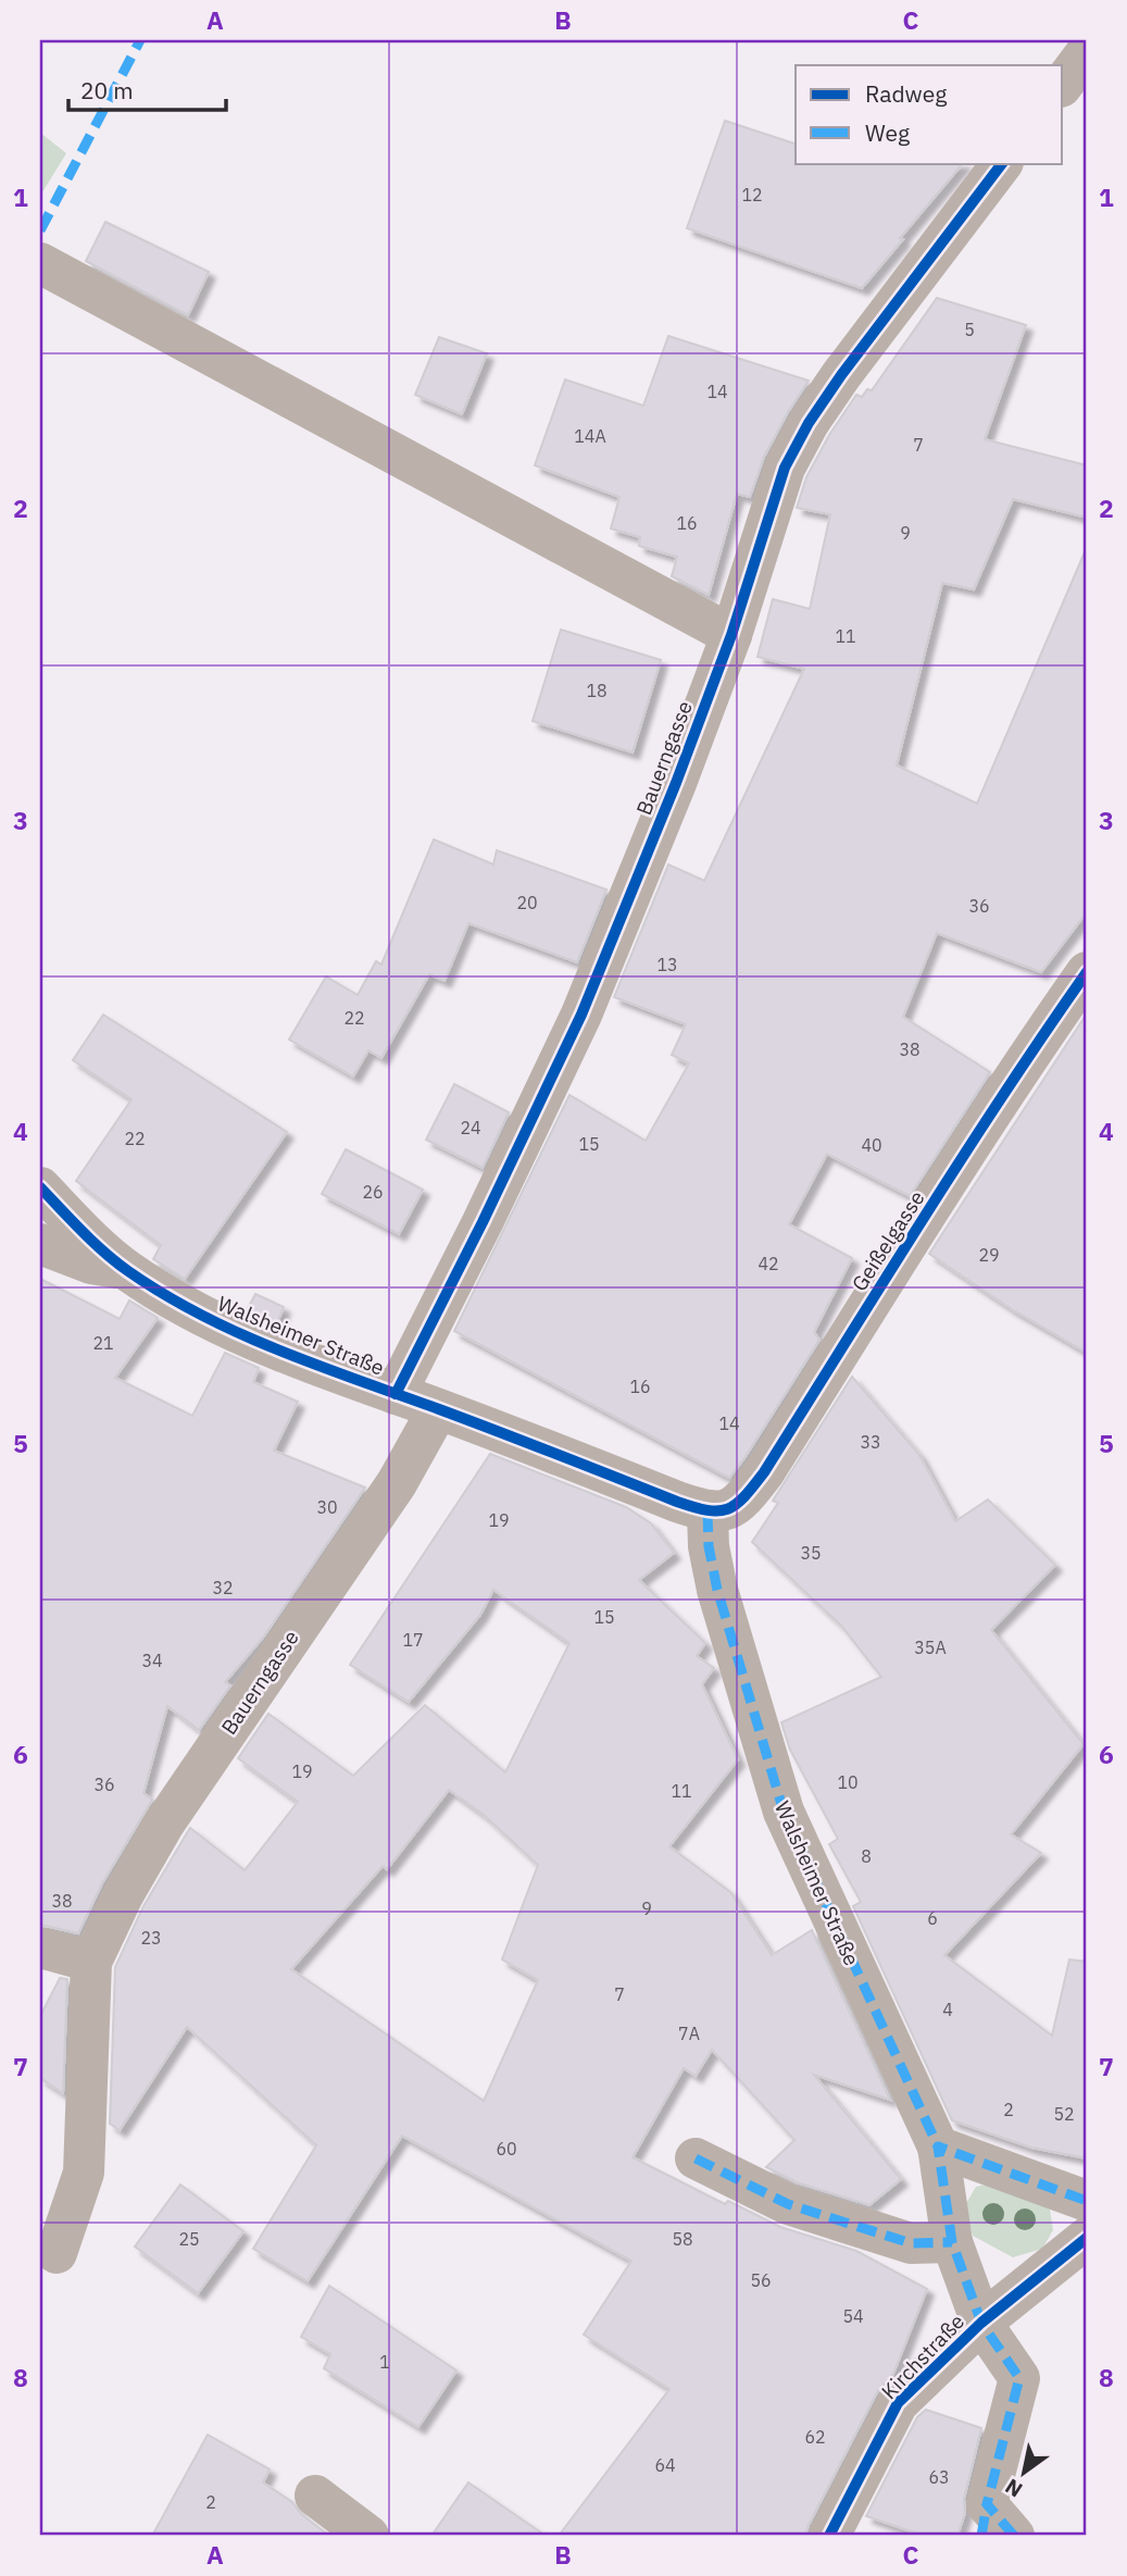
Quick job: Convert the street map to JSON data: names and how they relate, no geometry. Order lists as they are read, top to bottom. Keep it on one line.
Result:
{"streets":{"street":["Bauerngasse","Geißelgasse","Walsheimer Straße","Kirchstraße"]},"crossings":[["Bauerngasse","Walsheimer Straße"],["Geißelgasse","Walsheimer Straße"],["Walsheimer Straße","Kirchstraße"]],"house_numbers":["12","5","14","14A","7","16","9","11","18","20","36","13","22","38","24","22","15","40","26","29","42","21","16","14","33","30","19","35","32","15","17","35A","34","19","10","36","11","8","38","9","6","23","7","4","7A","2","52","60","25","58","56","54","1","62","64","63","2"],"legend":["Radweg","Weg"],"scale_bar":"20 m","north":"bottom left","grid":{"columns":["A","B","C"],"rows":["1","2","3","4","5","6","7","8"]}}
